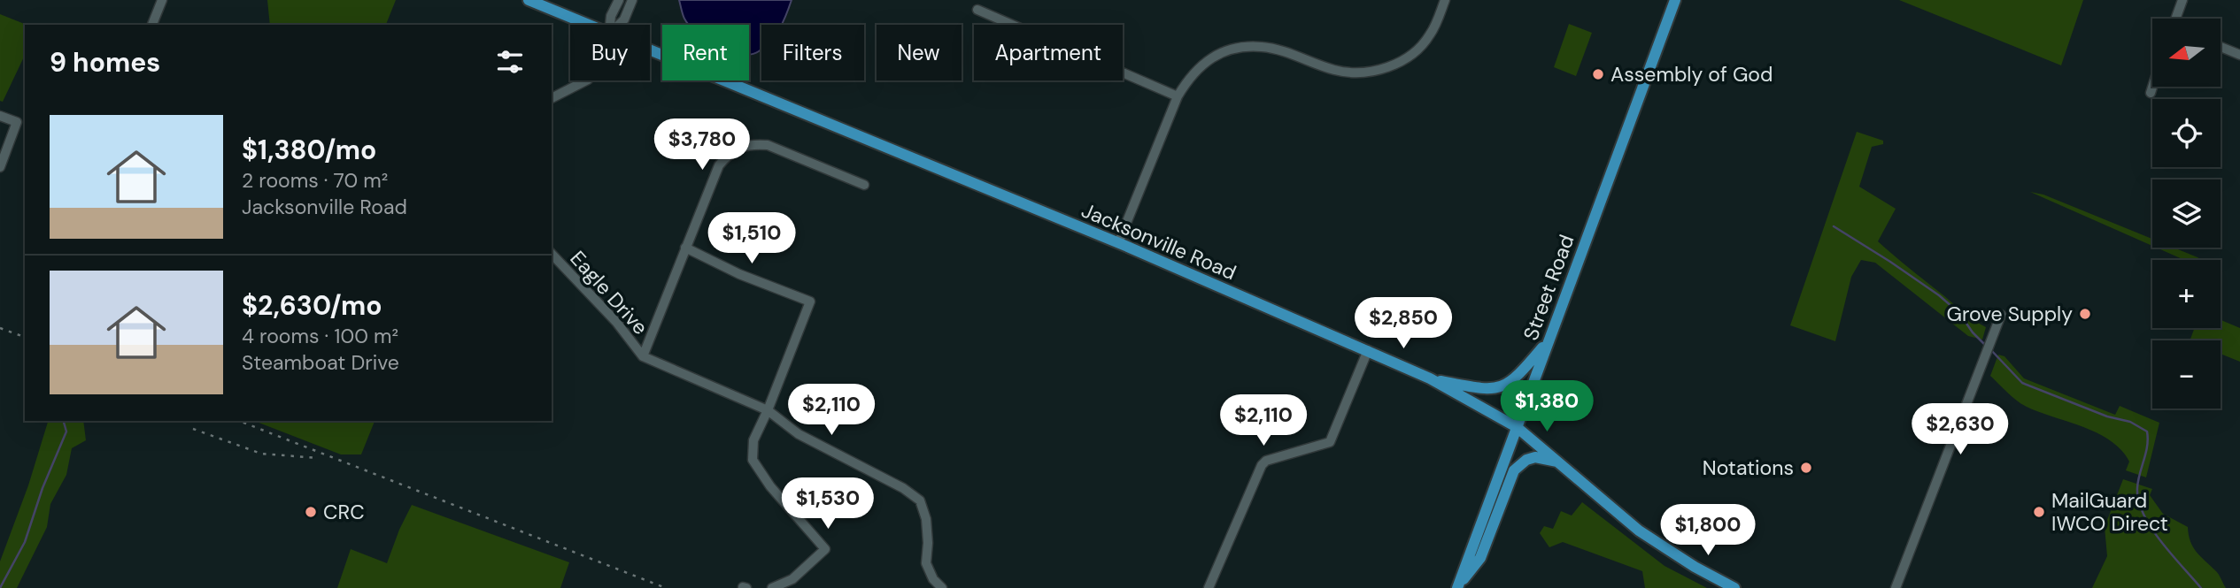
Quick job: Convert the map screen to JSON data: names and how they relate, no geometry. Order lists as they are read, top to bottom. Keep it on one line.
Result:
{"streets":{"main road":["Jacksonville Road","Street Road"],"street":["Eagle Drive"]},"crossings":[["Jacksonville Road","Street Road"]],"places":["Assembly of God","Grove Supply","Notations","CRC","MailGuard IWCO Direct"],"north":"left","page":{"map_buttons":["+","−"],"chip":["Buy","Rent","Filters","New","Apartment"],"heading":"9 homes","list":[{"name":"$1,380/mo","note":"2 rooms · 70 m² · Jacksonville Road"},{"name":"$2,630/mo","note":"4 rooms · 100 m² · Steamboat Drive"}],"price":["$3,780","$1,510","$2,850","$1,380","$2,110","$2,110","$2,630","$1,530","$1,800"]}}
